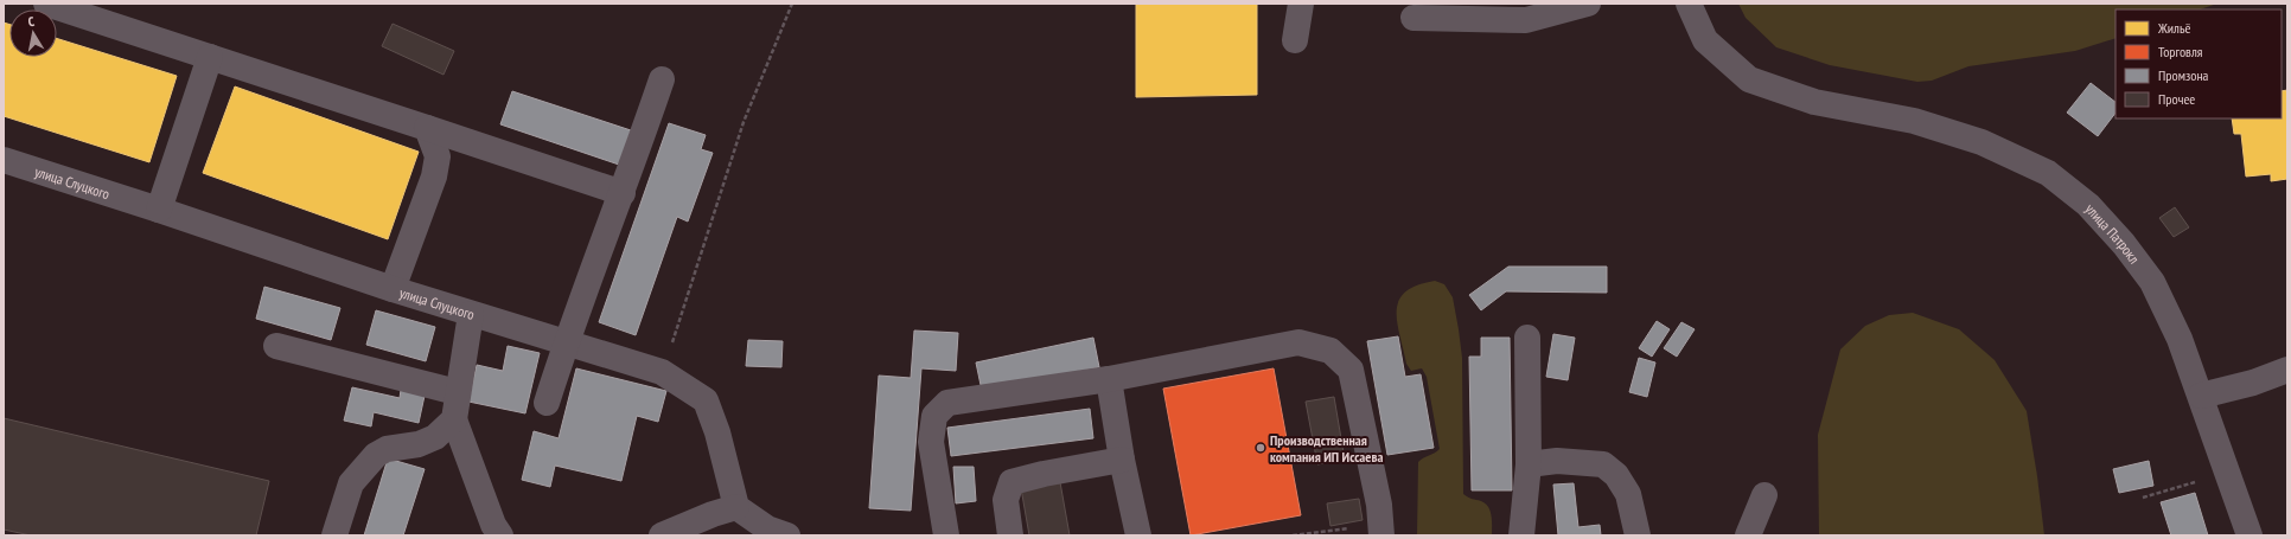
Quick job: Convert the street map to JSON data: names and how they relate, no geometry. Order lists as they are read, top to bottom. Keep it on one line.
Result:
{"streets":{"street":["улица Слуцкого","улица Патрокл"]},"places":["Производственная компания ИП Иссаева"],"legend":["Жильё","Торговля","Промзона","Прочее"],"north":"top"}
